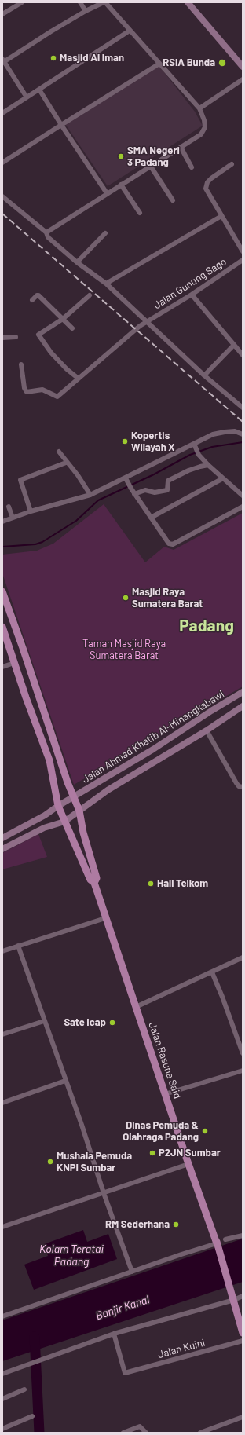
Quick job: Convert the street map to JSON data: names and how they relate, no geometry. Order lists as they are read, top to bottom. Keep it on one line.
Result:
{"streets":{"main road":["Jalan Ahmad Khatib Al-Minangkabawi","Jalan Rasuna Said"],"street":["Jalan Gunung Sago","Jalan Kuini"]},"districts":["Padang"],"water":["Kolam Teratai Padang","Banjir Kanal"],"parks":["Taman Masjid Raya Sumatera Barat"],"places":["Masjid Al Iman","RSIA Bunda","SMA Negeri 3 Padang","Kopertis Wilayah X","Masjid Raya Sumatera Barat","Hall Telkom","Sate Icap","Dinas Pemuda & Olahraga Padang","P2JN Sumbar","Mushala Pemuda KNPI Sumbar","RM Sederhana"]}
